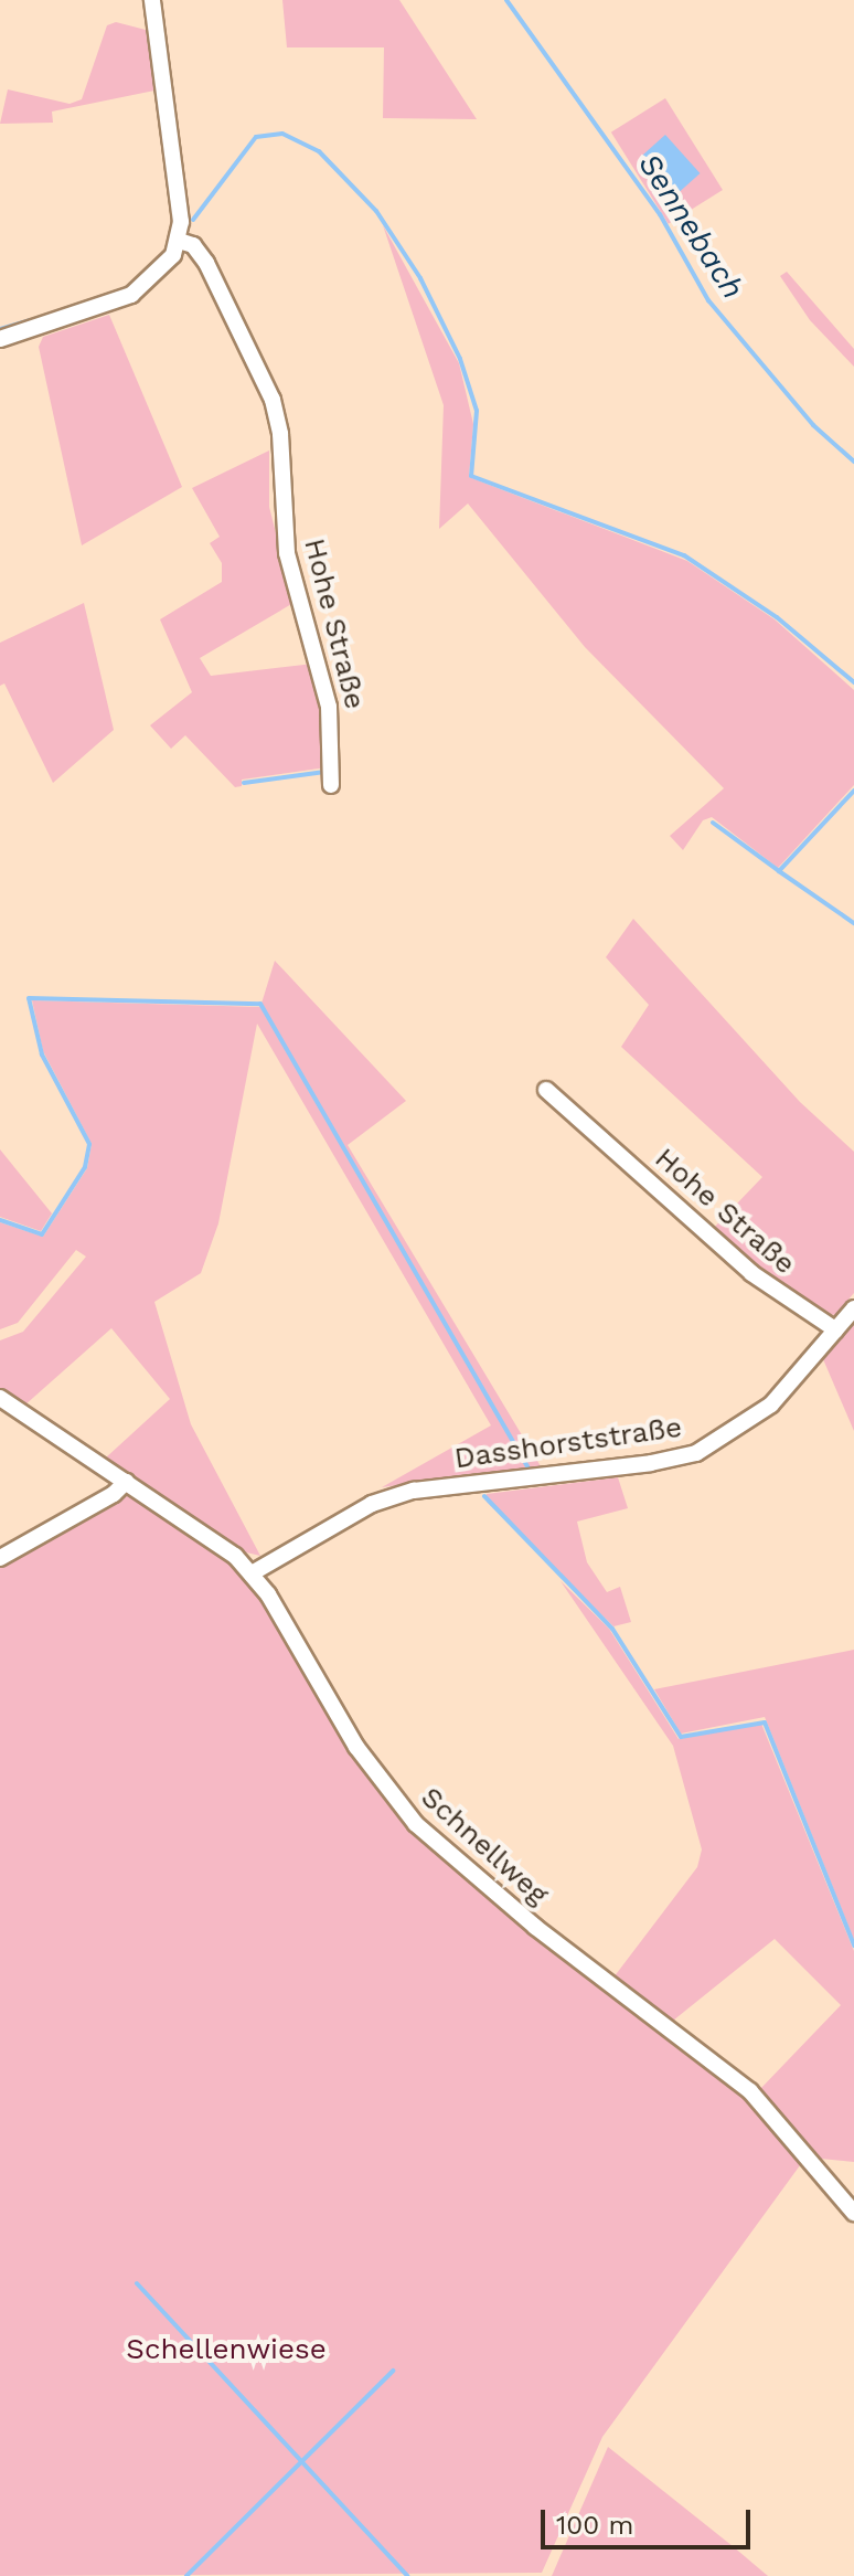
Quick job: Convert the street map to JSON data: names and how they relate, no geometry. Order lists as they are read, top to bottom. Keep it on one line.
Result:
{"streets":{"street":["Hohe Straße","Dasshorststraße","Schnellweg"]},"crossings":[["Hohe Straße","Dasshorststraße"],["Dasshorststraße","Schnellweg"]],"water":["Sennebach"],"parks":["Schellenwiese"],"scale_bar":"100 m"}
